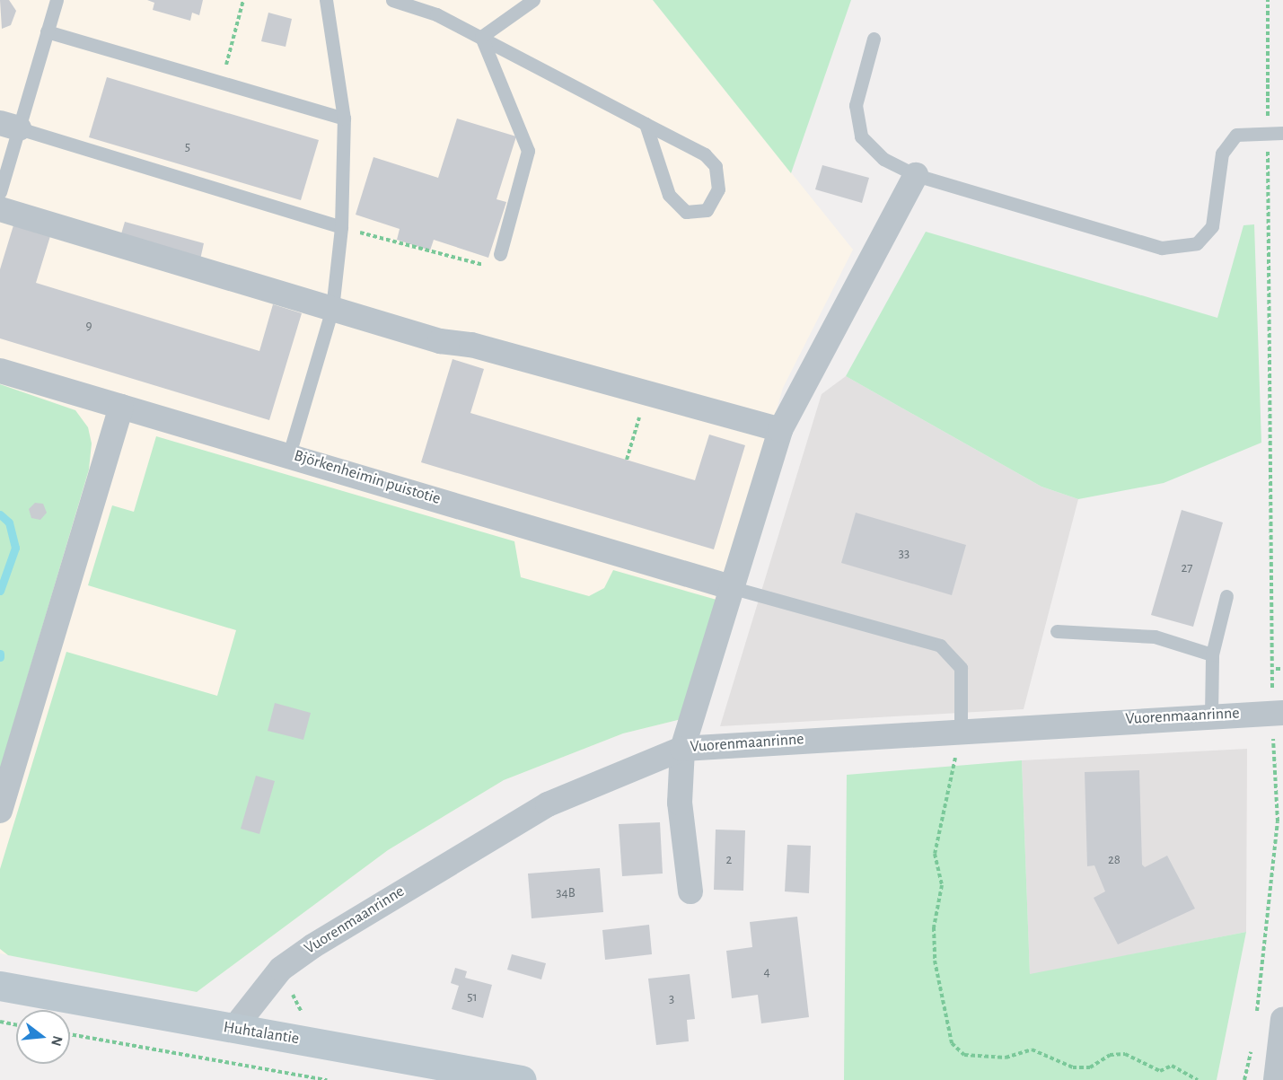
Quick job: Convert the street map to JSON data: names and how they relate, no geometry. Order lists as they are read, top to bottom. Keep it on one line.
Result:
{"streets":{"main road":["Huhtalantie"],"street":["Björkenheimin puistotie","Vuorenmaanrinne"]},"crossings":[["Vuorenmaanrinne","Huhtalantie"]],"house_numbers":["5","9","33","27","2","28","34B","4","51","3"],"north":"right"}
